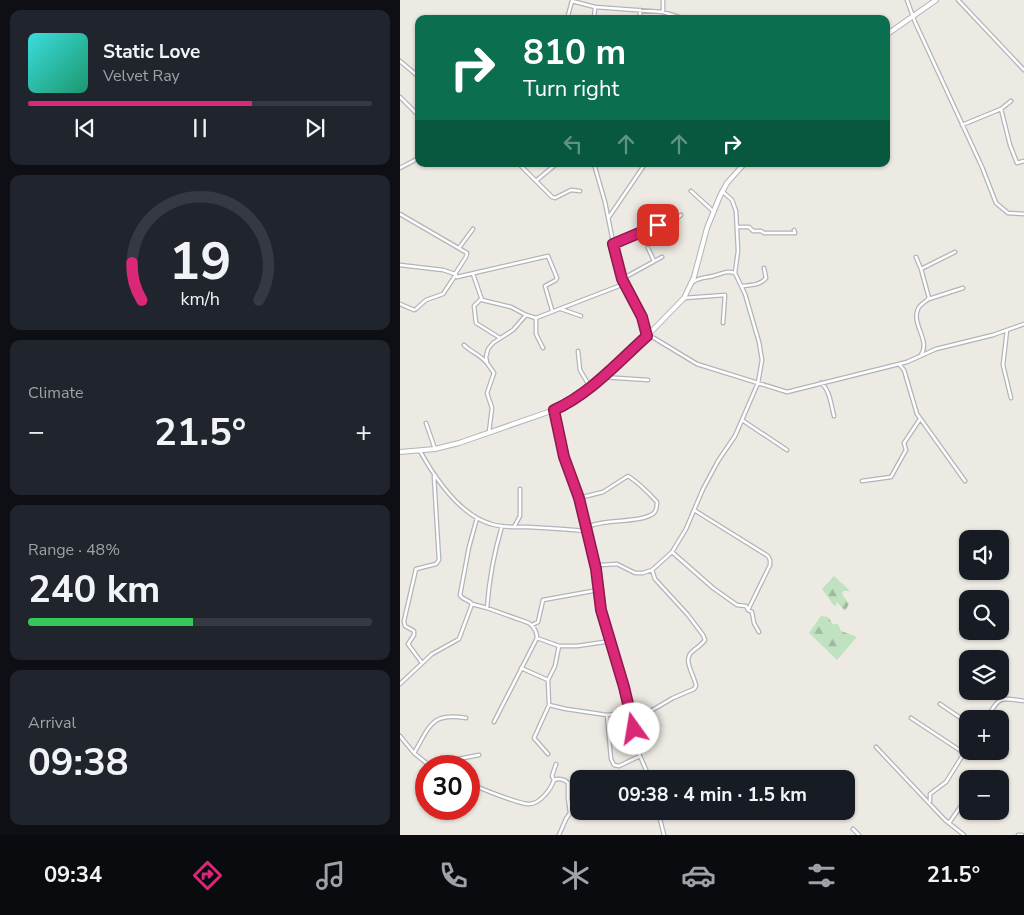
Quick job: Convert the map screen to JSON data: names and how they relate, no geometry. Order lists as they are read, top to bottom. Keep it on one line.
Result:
{"page":{"turn":["810 m","Turn right"],"song":["Static Love","Velvet Ray"],"tile":["Climate",["Range · 48%","240 km"],["Arrival","09:38"]],"heat":["−","21.5°","+"],"map_buttons":["+","−"],"limit":"30","trip":"09:38 · 4 min · 1.5 km","tabs":["09:34","21.5°"],"gauge":["19","km/h"]}}
